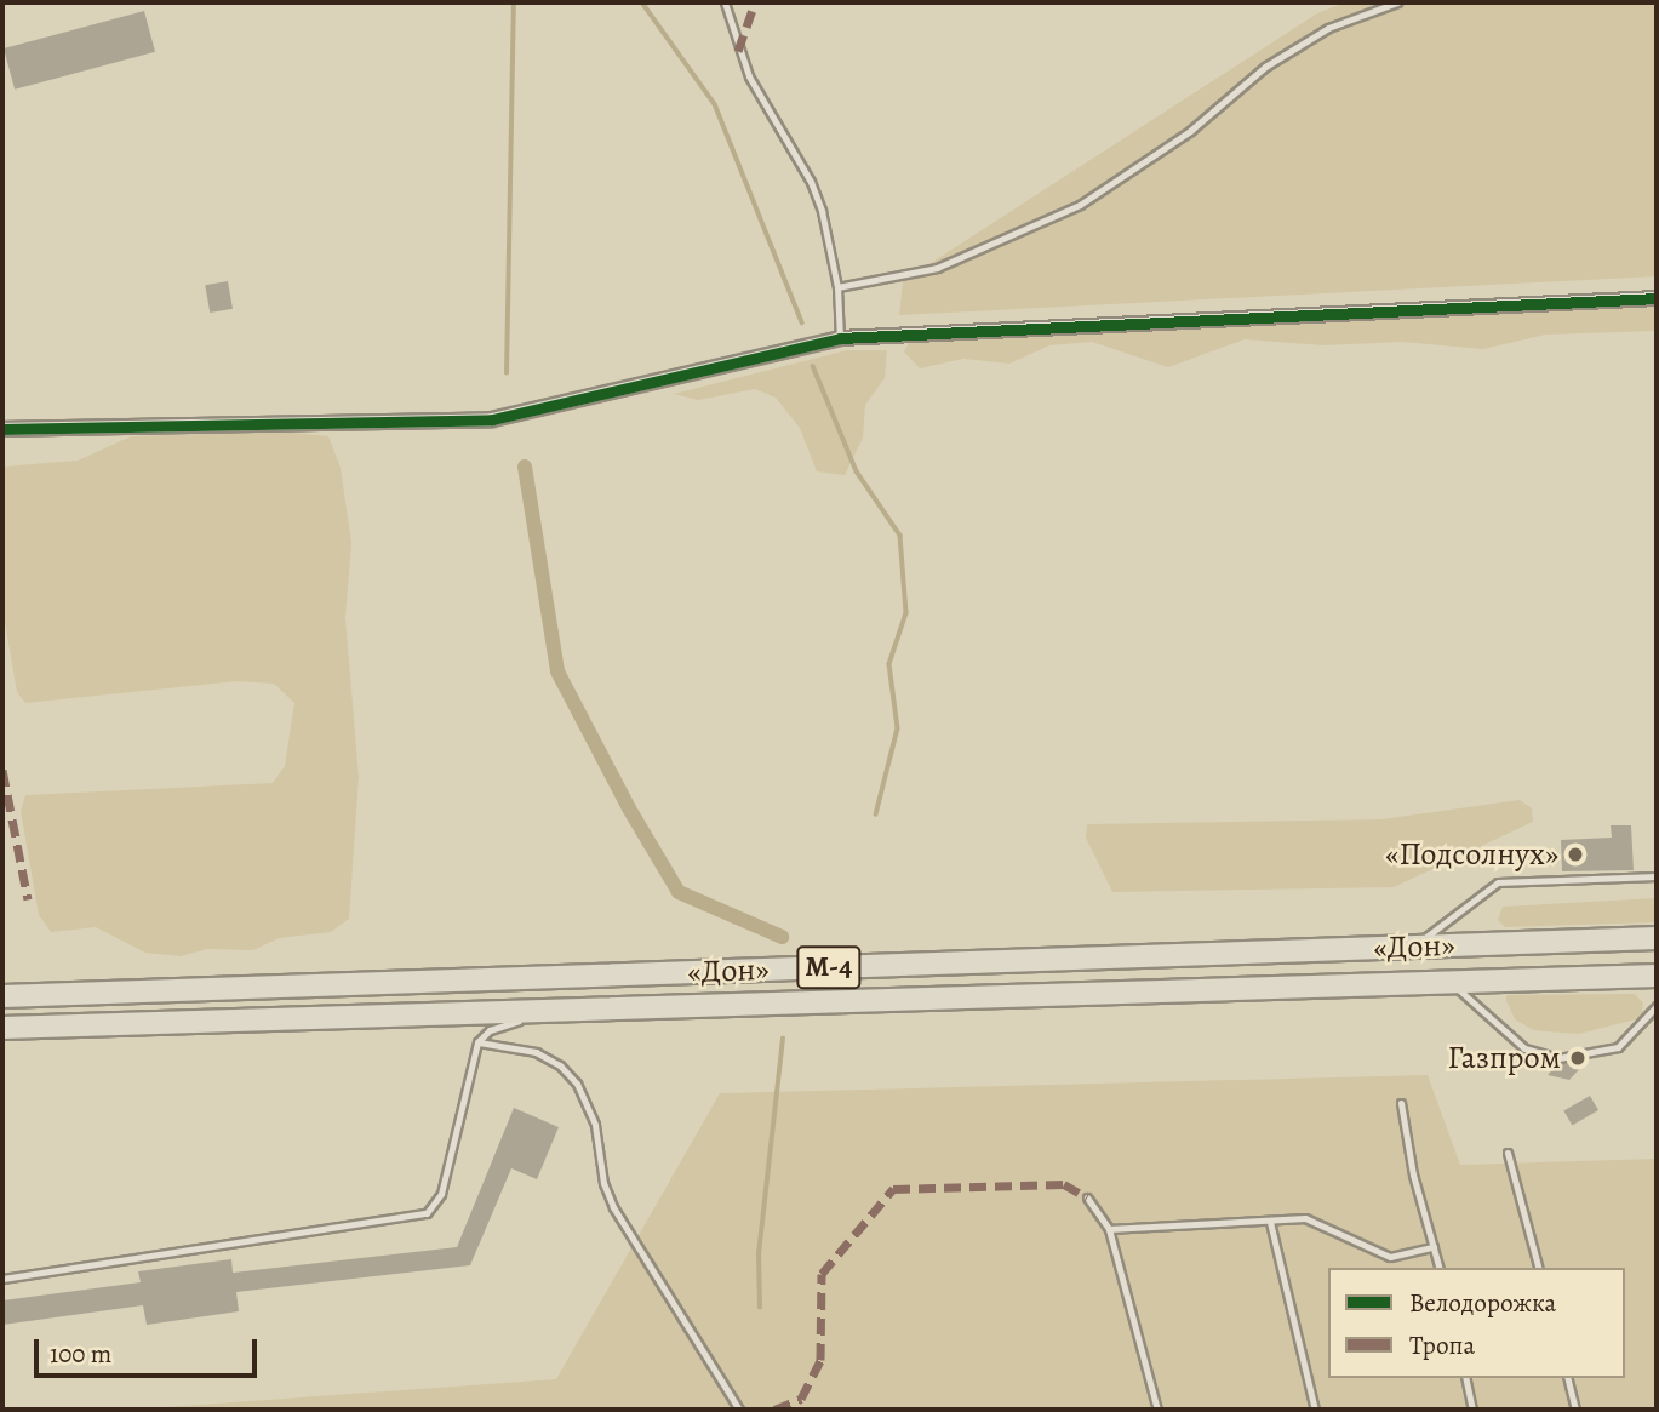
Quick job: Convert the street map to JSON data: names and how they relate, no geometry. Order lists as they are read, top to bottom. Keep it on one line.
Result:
{"streets":{"highway":["«Дон»","М-4"]},"places":["«Подсолнух»","Газпром"],"legend":["Велодорожка","Тропа"],"scale_bar":"100 m"}
